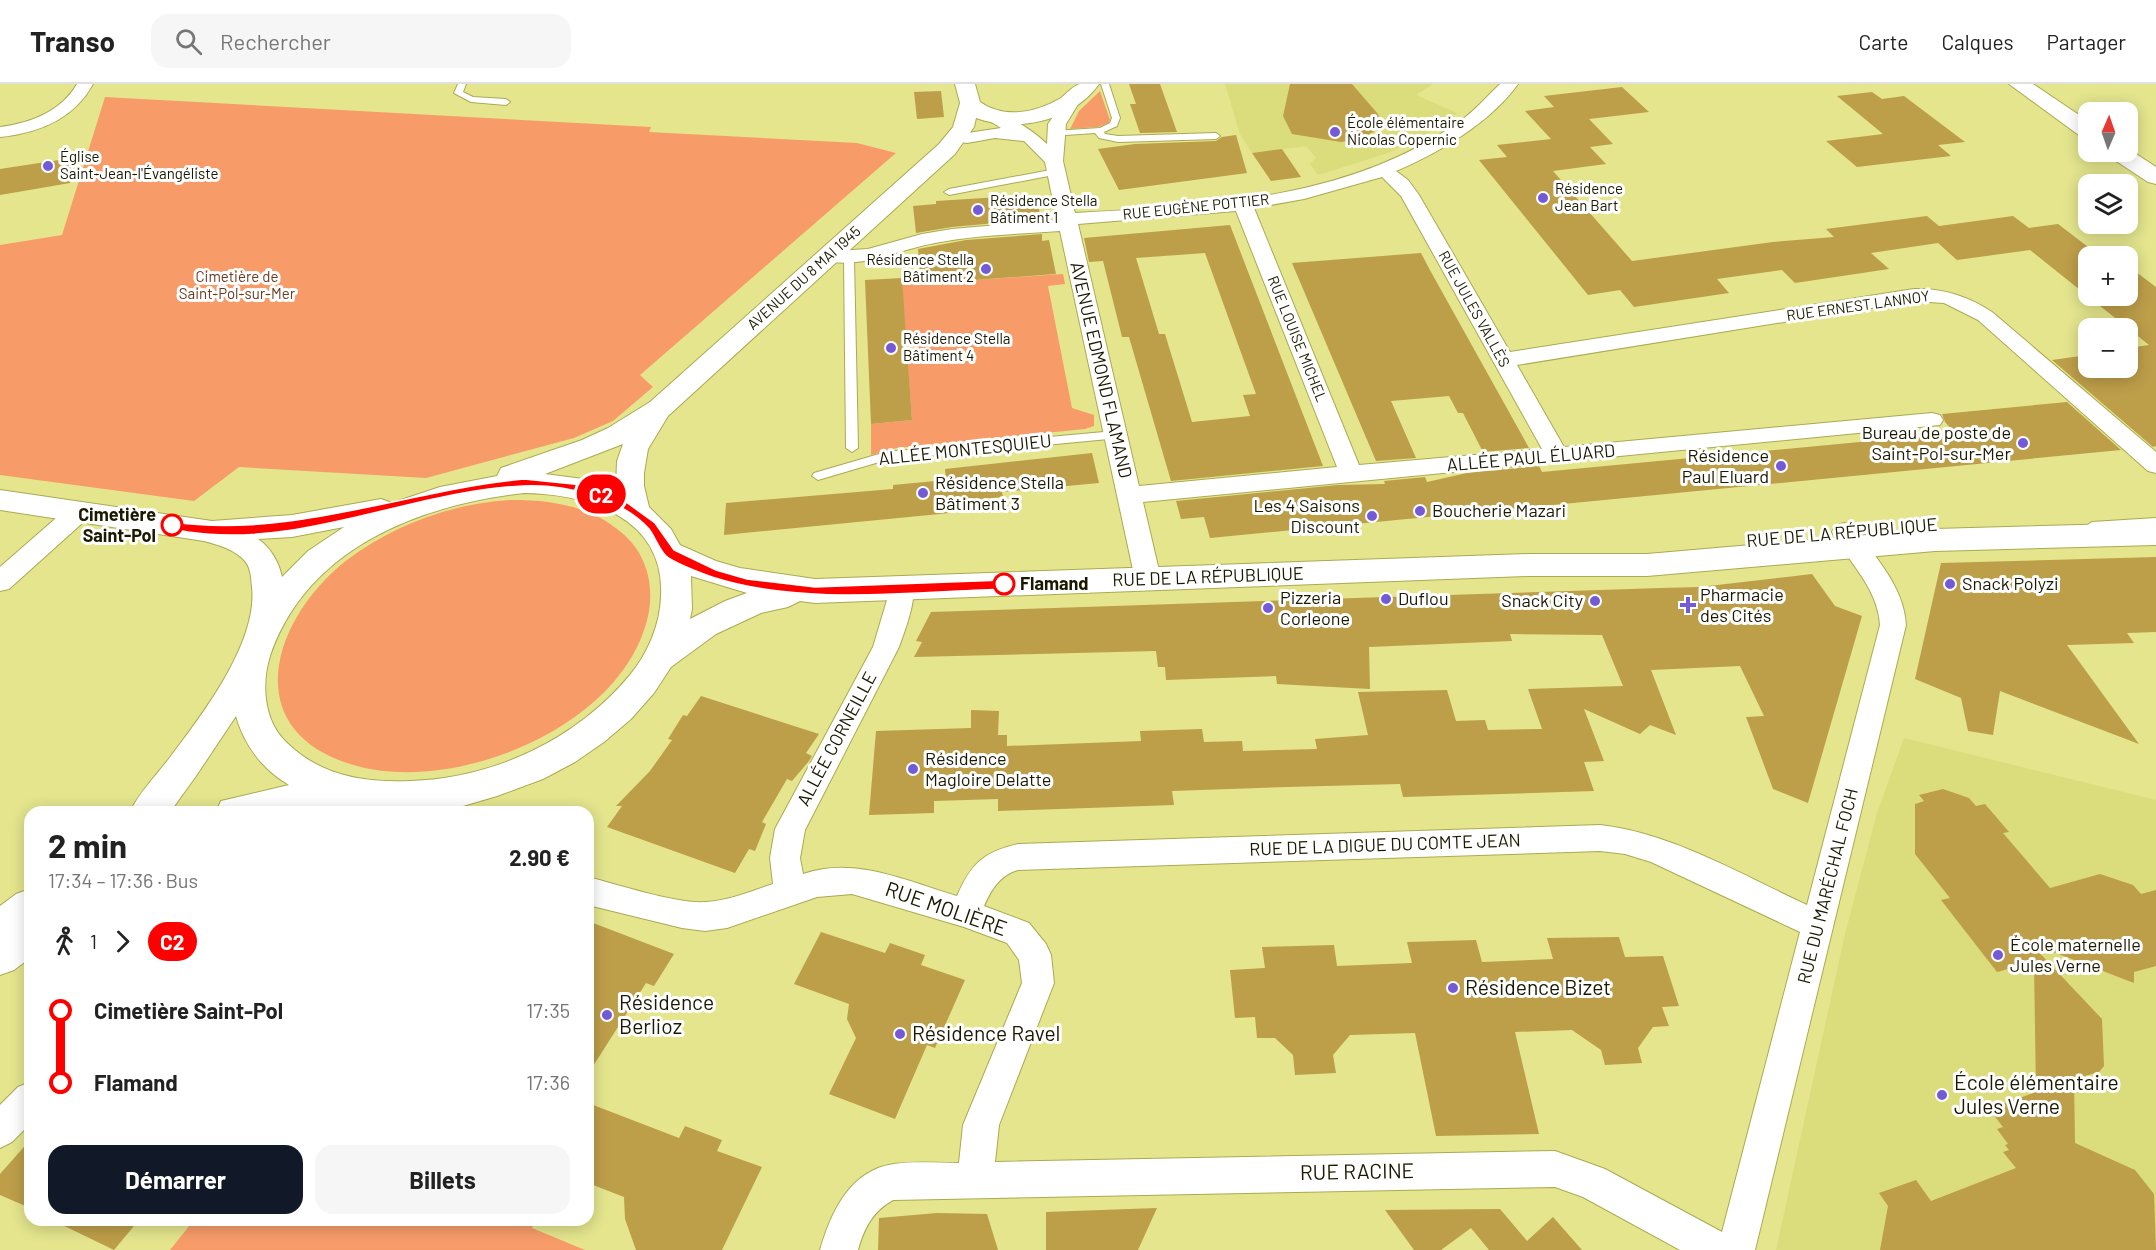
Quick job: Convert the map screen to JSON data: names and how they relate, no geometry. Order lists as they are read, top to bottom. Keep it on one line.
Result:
{"streets":{"street":["RUE EUGÈNE POTTIER","AVENUE DU 8 MAI 1945","RUE ERNEST LANNOY","RUE JULES VALLÈS","RUE LOUISE MICHEL","AVENUE EDMOND FLAMAND","ALLÉE PAUL ÉLUARD","RUE DE LA RÉPUBLIQUE","ALLÉE CORNEILLE","RUE DE LA DIGUE DU COMTE JEAN","RUE DU MARÉCHAL FOCH","RUE MOLIÈRE","RUE RACINE"],"lane":["ALLÉE MONTESQUIEU"]},"crossings":[["RUE EUGÈNE POTTIER","AVENUE DU 8 MAI 1945"],["RUE EUGÈNE POTTIER","RUE JULES VALLÈS"],["RUE EUGÈNE POTTIER","RUE LOUISE MICHEL"],["RUE EUGÈNE POTTIER","AVENUE EDMOND FLAMAND"],["RUE ERNEST LANNOY","RUE JULES VALLÈS"],["RUE JULES VALLÈS","ALLÉE PAUL ÉLUARD"],["RUE LOUISE MICHEL","ALLÉE PAUL ÉLUARD"],["AVENUE EDMOND FLAMAND","ALLÉE MONTESQUIEU"],["AVENUE EDMOND FLAMAND","ALLÉE PAUL ÉLUARD"],["AVENUE EDMOND FLAMAND","RUE DE LA RÉPUBLIQUE"],["RUE DE LA RÉPUBLIQUE","ALLÉE CORNEILLE"],["RUE DE LA RÉPUBLIQUE","RUE DU MARÉCHAL FOCH"],["ALLÉE CORNEILLE","RUE MOLIÈRE"],["RUE DE LA DIGUE DU COMTE JEAN","RUE DU MARÉCHAL FOCH"],["RUE DE LA DIGUE DU COMTE JEAN","RUE MOLIÈRE"],["RUE MOLIÈRE","RUE RACINE"]],"parks":["Cimetière de Saint-Pol-sur-Mer"],"places":{"other":["École élémentaire Nicolas Copernic","Église Saint-Jean-l'Évangéliste","Résidence Jean Bart","Résidence Stella Bâtiment 1","Résidence Stella Bâtiment 2","Résidence Stella Bâtiment 4","Bureau de poste de Saint-Pol-sur-Mer","Résidence Paul Eluard","Résidence Stella Bâtiment 3","Boucherie Mazari","Les 4 Saisons Discount","Cimetière Saint-Pol","Flamand","Snack Polyzi","Duflou","Snack City","Pizzeria Corleone","Résidence Magloire Delatte","École maternelle Jules Verne","Résidence Bizet","Résidence Berlioz","Résidence Ravel","École élémentaire Jules Verne"],"health":["Pharmacie des Cités"]},"lines":["bus line C2"],"north":"top","page":{"header":"Transo","search":"Rechercher","nav":["Carte","Calques","Partager"],"on_map":"C2","map_buttons":["+","−"],"heading":["2 min","17:34 – 17:36 · Bus","2.90 €"],"legs":["1","C2"],"list":[{"name":"Cimetière Saint-Pol","value":"17:35"},{"name":"Flamand","value":"17:36"}],"buttons":["Démarrer","Billets"]}}
